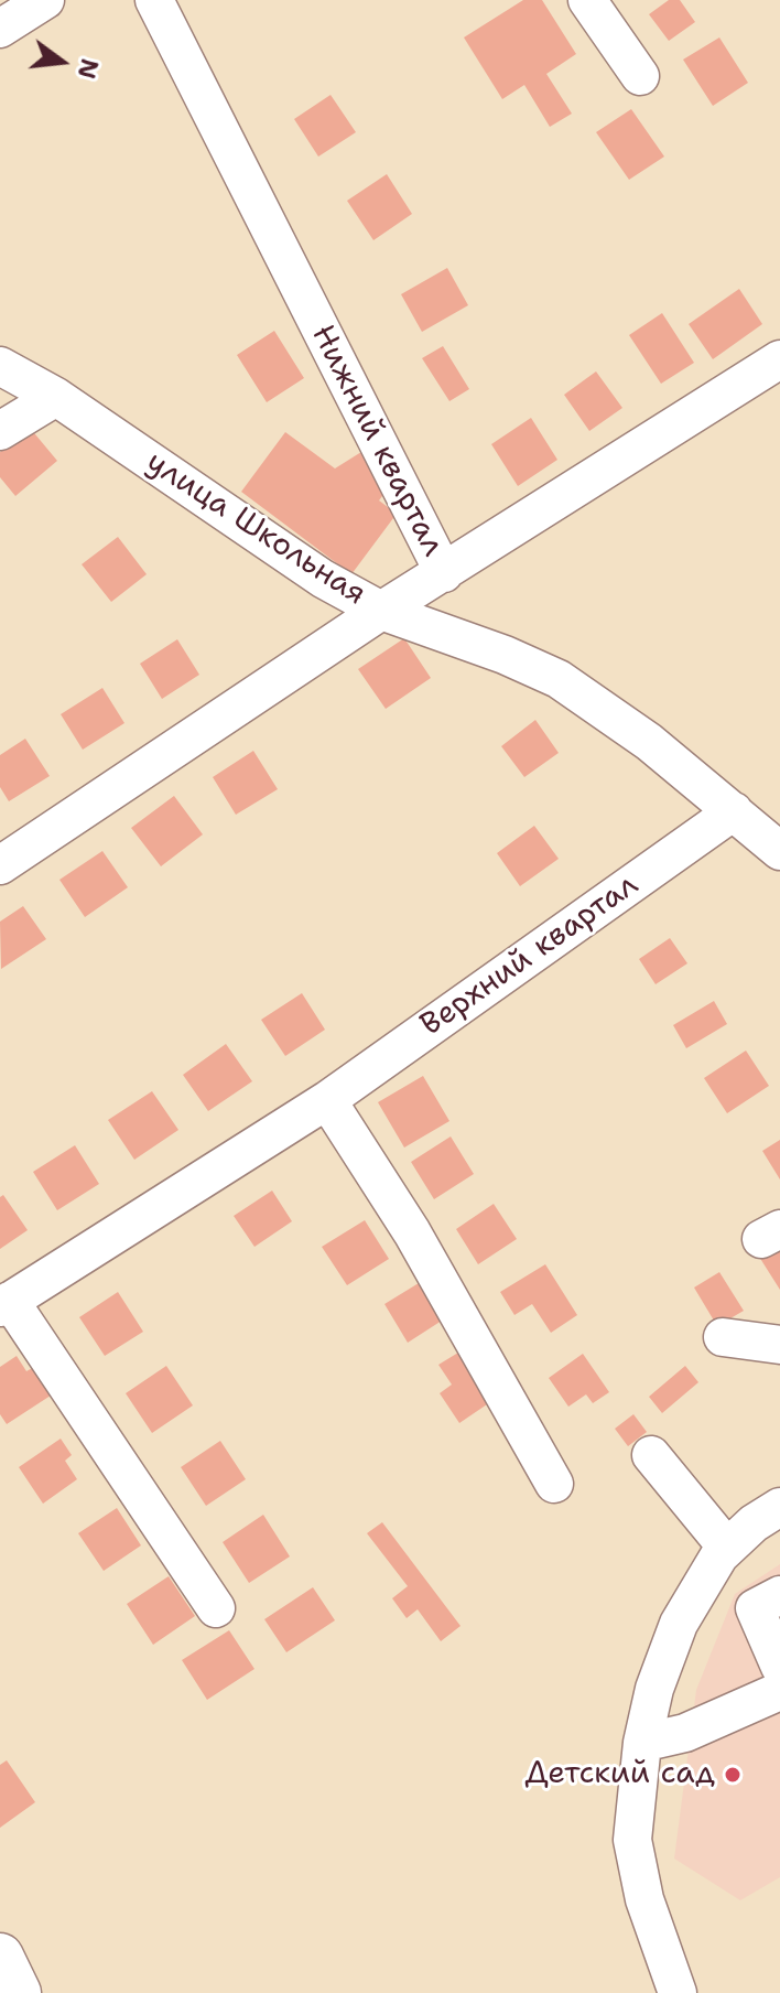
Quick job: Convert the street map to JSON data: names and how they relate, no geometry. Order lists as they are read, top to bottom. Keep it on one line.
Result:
{"streets":{"street":["Нижний квартал","улица Школьная","Верхний квартал"]},"crossings":[["улица Школьная","Верхний квартал"]],"places":["Детский сад"],"north":"right"}
